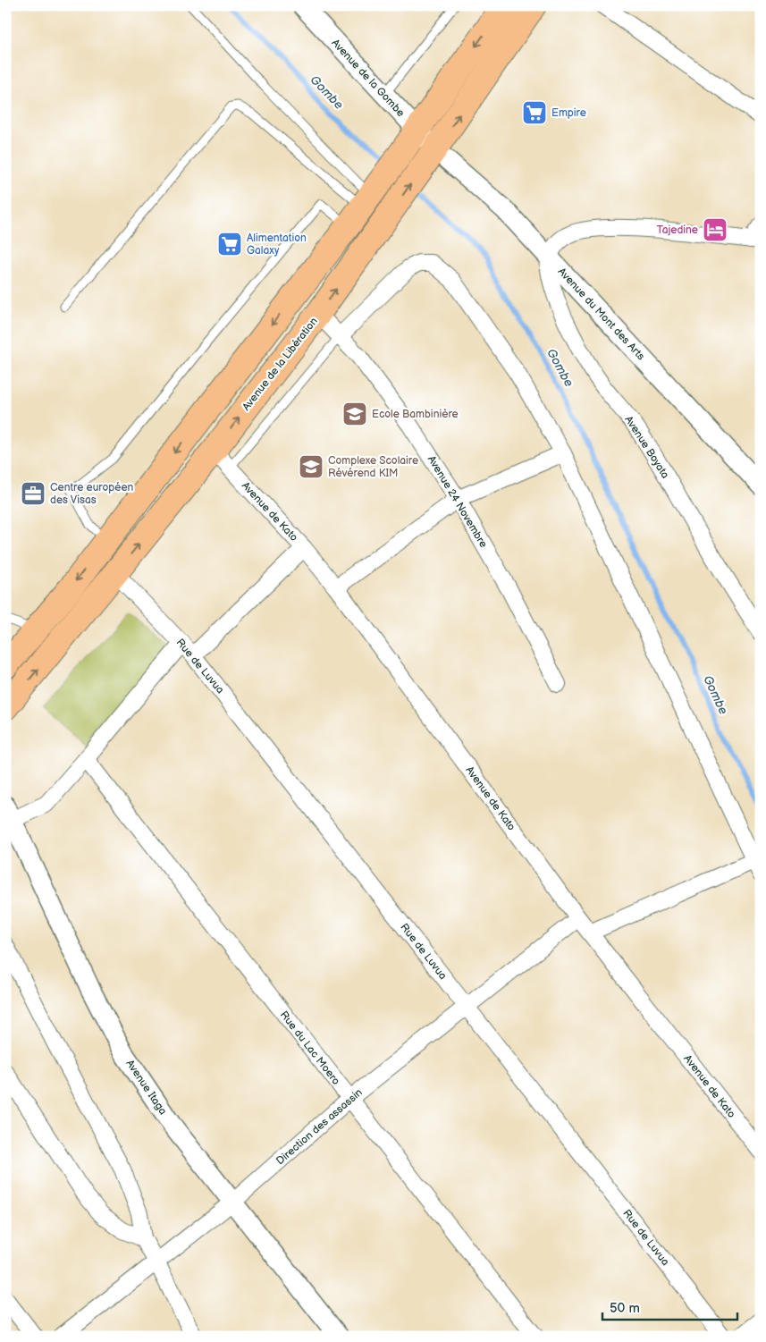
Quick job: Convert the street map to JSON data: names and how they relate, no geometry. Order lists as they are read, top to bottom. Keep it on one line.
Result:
{"streets":{"main road":["Avenue de la Libération"],"street":["Avenue de la Gombe","Avenue du Mont des Arts","Avenue Boyata","Avenue 24 Novembre","Avenue de Kato","Rue de Luvua","Rue du Lac Moero","Avenue Itaga","Direction des assassin"]},"crossings":[["Avenue de la Gombe","Avenue du Mont des Arts"],["Avenue de la Gombe","Avenue de la Libération"],["Avenue du Mont des Arts","Avenue de la Libération"],["Avenue du Mont des Arts","Avenue Boyata"],["Avenue de la Libération","Avenue 24 Novembre"],["Avenue de la Libération","Avenue de Kato"],["Avenue de la Libération","Rue de Luvua"],["Avenue de Kato","Direction des assassin"],["Rue de Luvua","Direction des assassin"],["Rue du Lac Moero","Direction des assassin"],["Avenue Itaga","Direction des assassin"]],"water":["Gombe"],"places":{"supermarket":["Empire","Alimentation Galaxy"],"hotel":["Tajedine"],"school or university":["Ecole Bambinière","Complexe Scolaire Révérend KIM"],"office":["Centre européen des Visas"]},"scale_bar":"50 m"}
